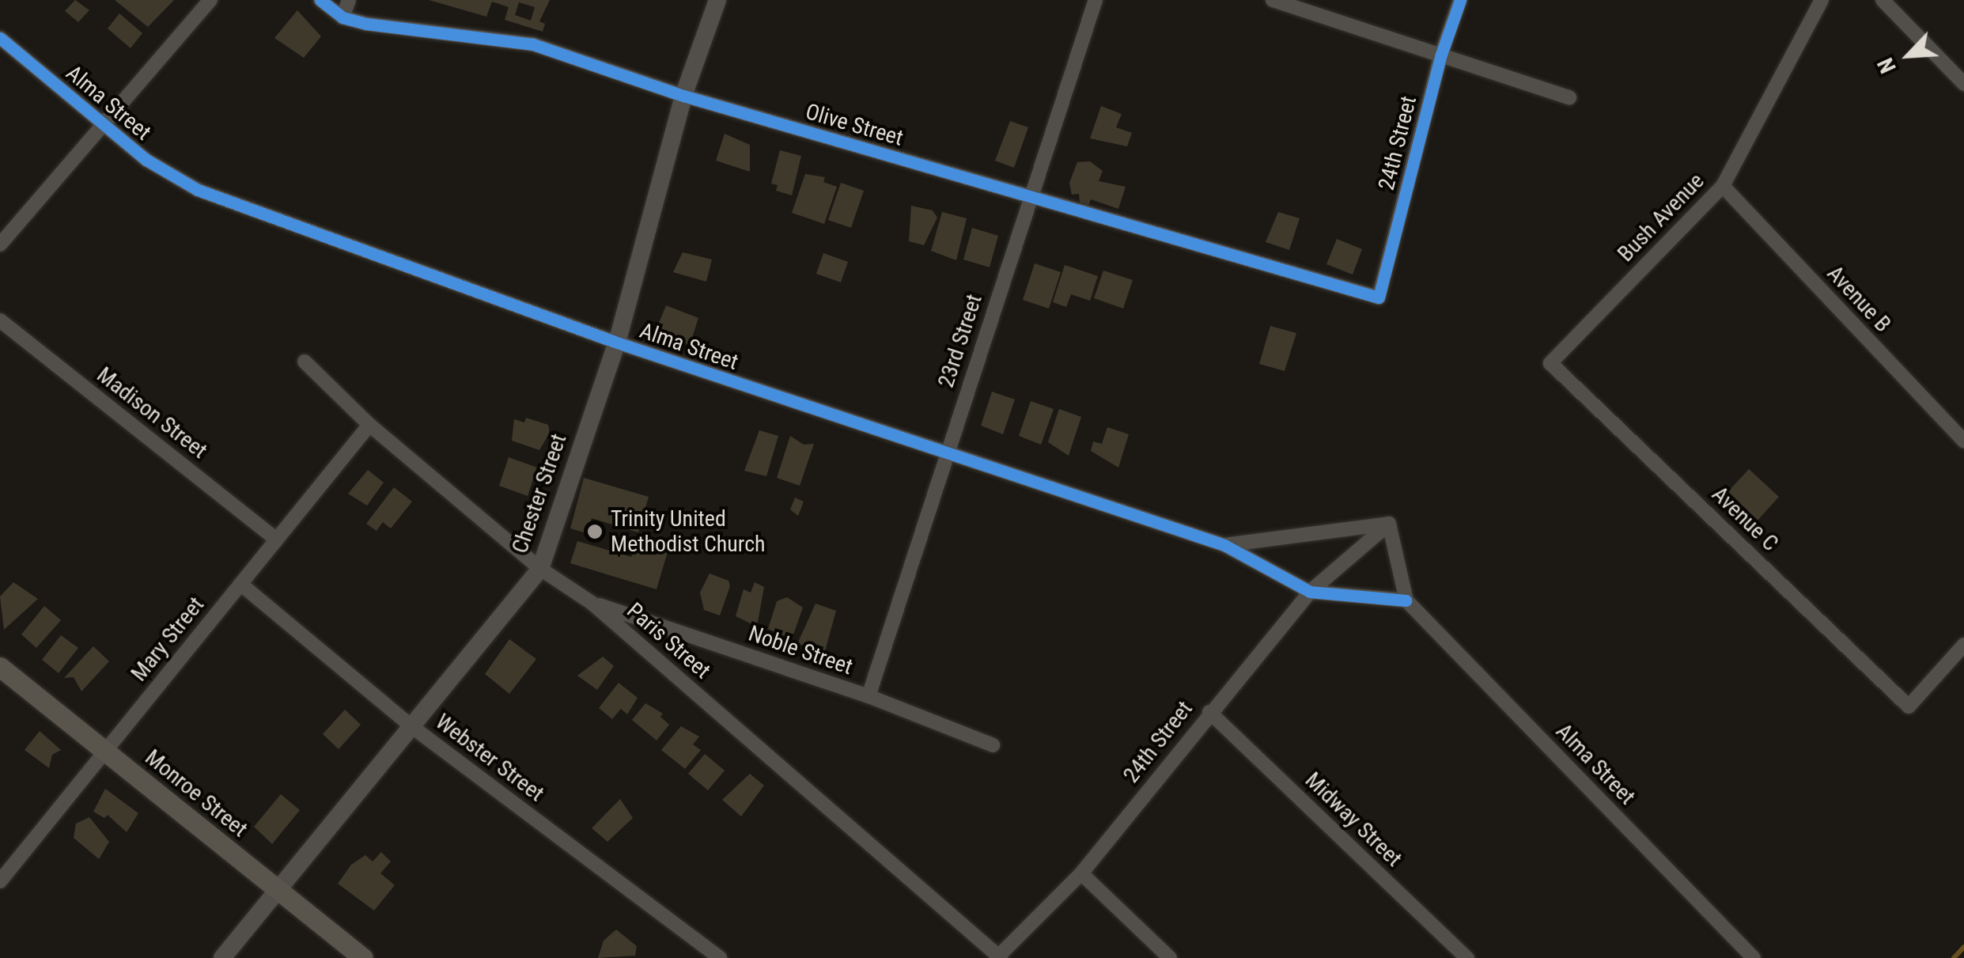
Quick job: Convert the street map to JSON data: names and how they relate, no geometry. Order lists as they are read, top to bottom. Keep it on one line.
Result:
{"streets":{"main road":["Monroe Street"],"street":["Alma Street","Olive Street","24th Street","Bush Avenue","Avenue B","23rd Street","Madison Street","Chester Street","Avenue C","Mary Street","Paris Street","Noble Street","Webster Street","Midway Street"]},"crossings":[["Alma Street","24th Street"],["Alma Street","23rd Street"],["Alma Street","Chester Street"],["Olive Street","24th Street"],["Olive Street","23rd Street"],["Olive Street","Chester Street"],["24th Street","Paris Street"],["24th Street","Midway Street"],["Bush Avenue","Avenue B"],["Bush Avenue","Avenue C"],["23rd Street","Noble Street"],["Madison Street","Mary Street"],["Chester Street","Paris Street"],["Chester Street","Webster Street"],["Chester Street","Monroe Street"],["Mary Street","Paris Street"],["Mary Street","Webster Street"],["Mary Street","Monroe Street"],["Paris Street","Noble Street"]],"places":["Trinity United Methodist Church"],"north":"bottom left"}
